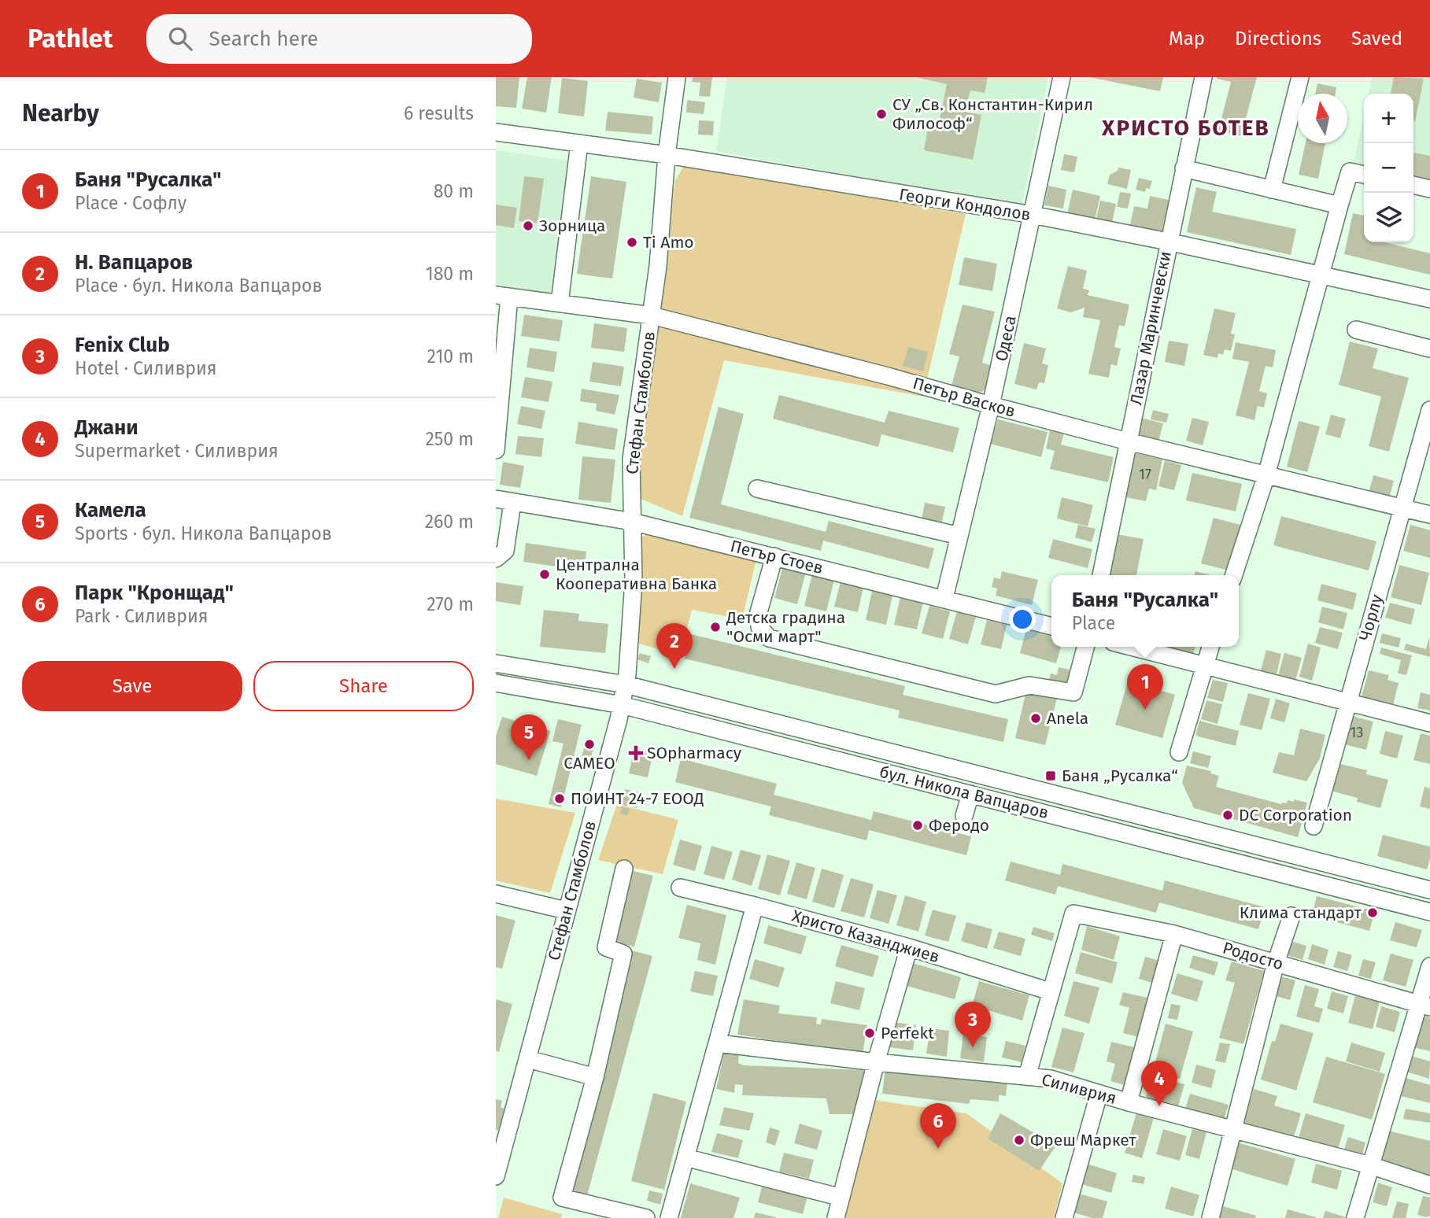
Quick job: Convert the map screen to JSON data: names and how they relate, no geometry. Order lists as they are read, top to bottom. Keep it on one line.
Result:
{"streets":{"street":["Георги Кондолов","Лазар Маринчевски","Одеса","Петър Васков","Стефан Стамболов","Петър Стоев","Чорлу","бул. Никола Вапцаров","Христо Казанджиев","Родосто","Силиврия"]},"crossings":[["Георги Кондолов","Лазар Маринчевски"],["Георги Кондолов","Одеса"],["Георги Кондолов","Стефан Стамболов"],["Лазар Маринчевски","Петър Васков"],["Одеса","Петър Васков"],["Одеса","Петър Стоев"],["Петър Васков","Стефан Стамболов"],["Петър Васков","Чорлу"],["Стефан Стамболов","Петър Стоев"],["Стефан Стамболов","бул. Никола Вапцаров"],["Христо Казанджиев","Родосто"]],"districts":["ХРИСТО БОТЕВ"],"places":{"other":["СУ „Св. Константин-Кирил Философ“","Зорница","Ti Amo","Централна Кооперативна Банка","Детска градина \"Осми март\"","Anela","CAMEO","ПОИНТ 24-7 ЕООД","DC Corporation","Феродо","Клима стандарт","Perfekt","Фреш Маркет"],"health":["SOpharmacy"],"transit":["Баня „Русалка“"]},"house_numbers":["17","13"],"north":"top","page":{"header":"Pathlet","search":"Search here","nav":["Map","Directions","Saved"],"heading":["Nearby","6 results"],"map_buttons":["+","−"],"list":[{"mark":"1","name":"Баня \"Русалка\"","note":"Place · Софлу","value":"80 m"},{"mark":"2","name":"Н. Вапцаров","note":"Place · бул. Никола Вапцаров","value":"180 m"},{"mark":"3","name":"Fenix Club","note":"Hotel · Силиврия","value":"210 m"},{"mark":"4","name":"Джани","note":"Supermarket · Силиврия","value":"250 m"},{"mark":"5","name":"Камела","note":"Sports · бул. Никола Вапцаров","value":"260 m"},{"mark":"6","name":"Парк \"Кронщад\"","note":"Park · Силиврия","value":"270 m"}],"popup":["Баня \"Русалка\"","Place"],"pins":["2","1","5","3","4","6"],"buttons":["Save","Share"]}}
